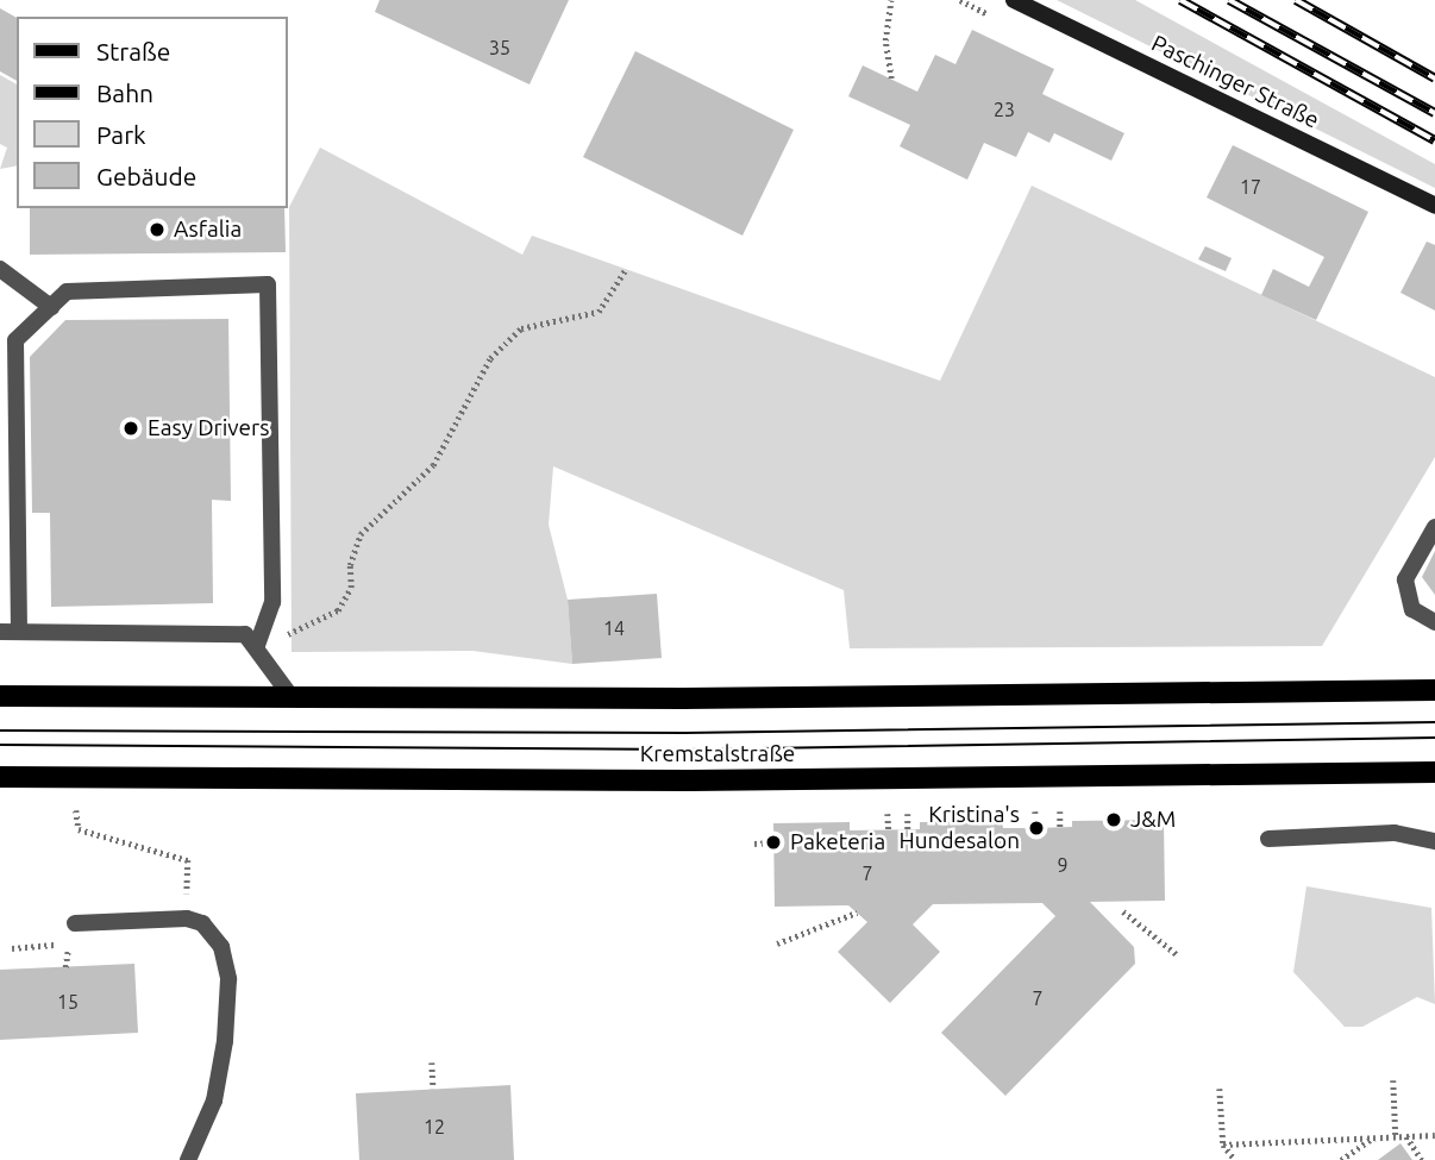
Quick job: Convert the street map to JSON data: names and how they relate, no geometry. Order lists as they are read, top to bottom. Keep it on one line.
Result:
{"streets":{"main road":["Kremstalstraße"],"street":["Paschinger Straße"]},"places":["Asfalia","Easy Drivers","J&M","Kristina's Hundesalon","Paketeria"],"house_numbers":["35","23","17","14","9","7","7","15","12"],"legend":["Straße","Bahn","Park","Gebäude"]}
